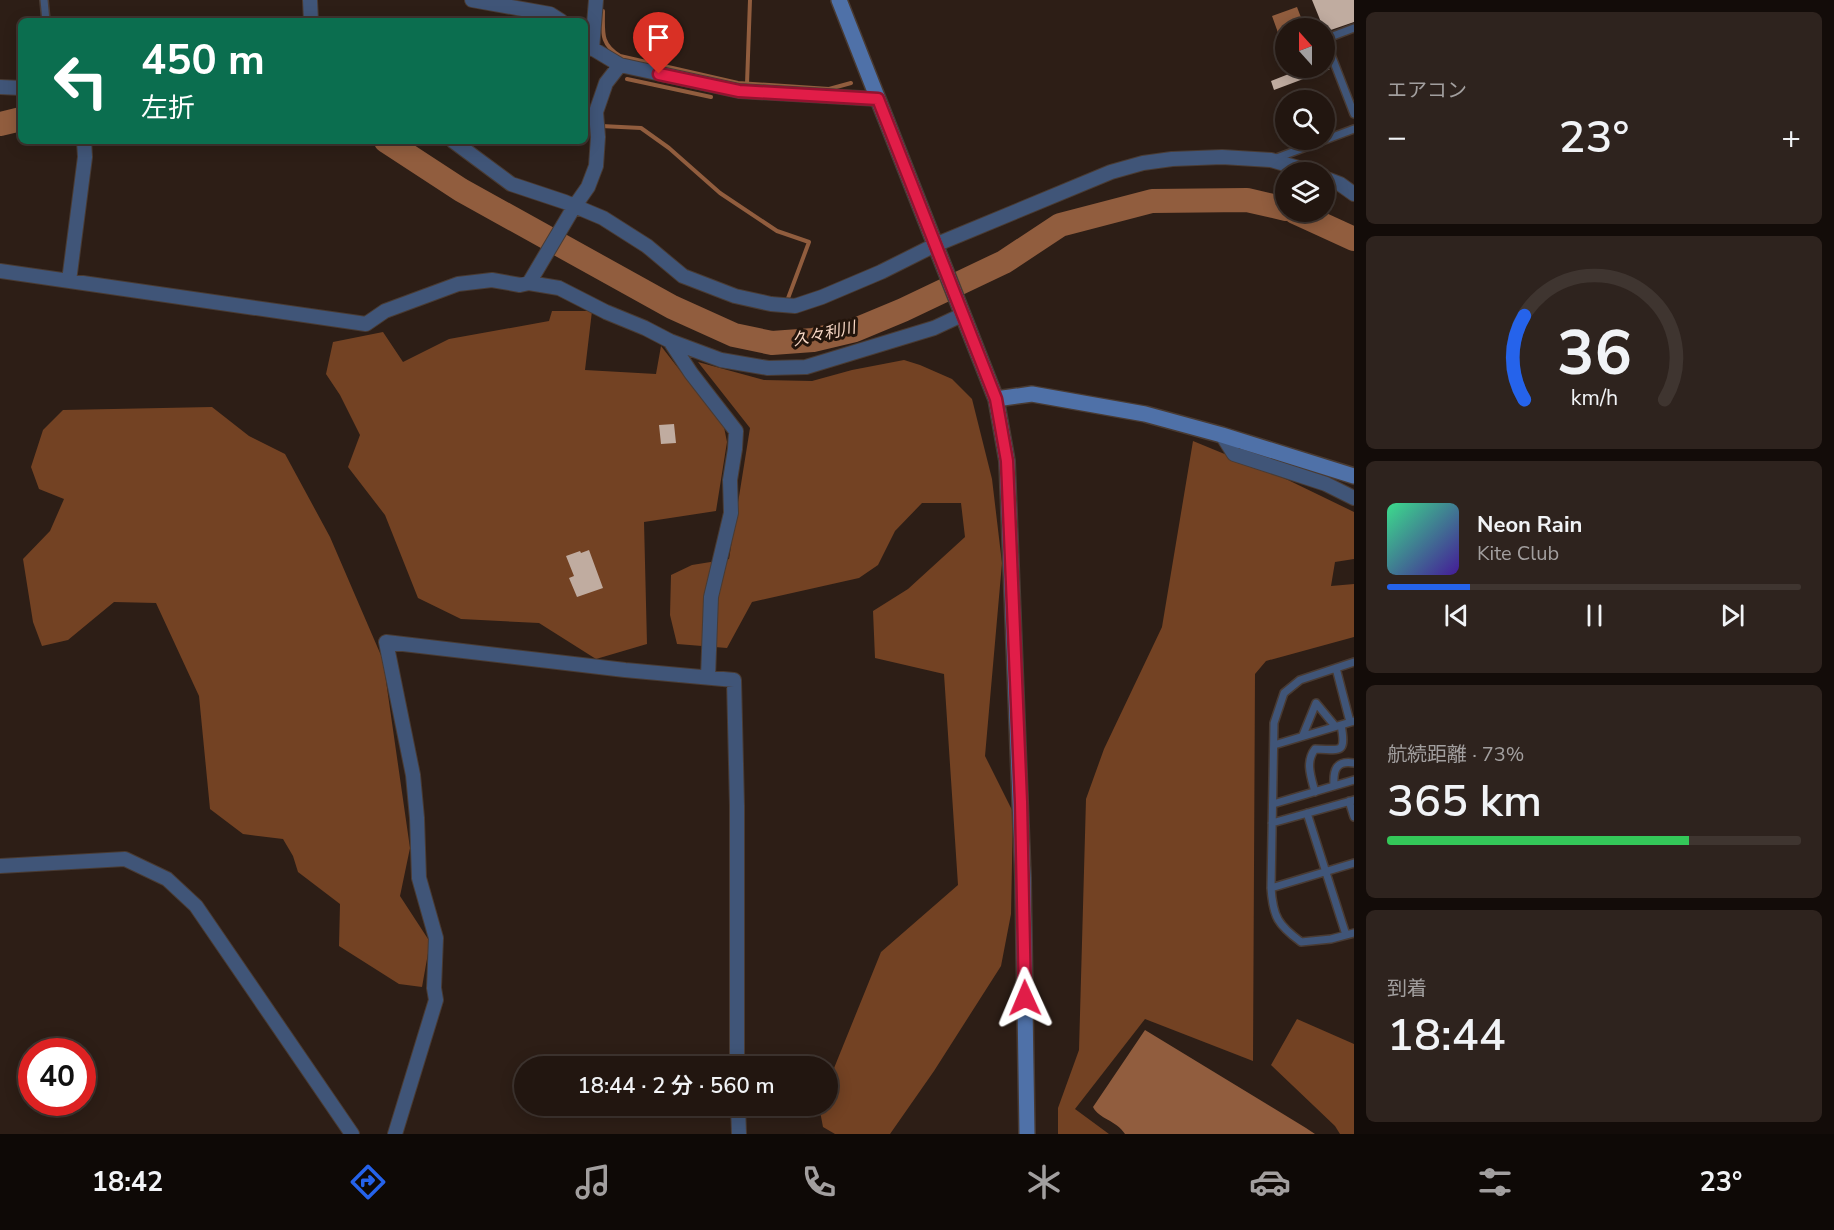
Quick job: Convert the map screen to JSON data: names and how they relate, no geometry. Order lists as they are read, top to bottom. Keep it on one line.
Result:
{"water":["久々利川"],"north":"top","page":{"tile":["エアコン",["航続距離 · 73%","365 km"],["到着","18:44"]],"turn":["450 m","左折"],"heat":["−","23°","+"],"song":["Neon Rain","Kite Club"],"limit":"40","trip":"18:44 · 2 分 · 560 m","tabs":["18:42","23°"],"gauge":["36","km/h"]}}
